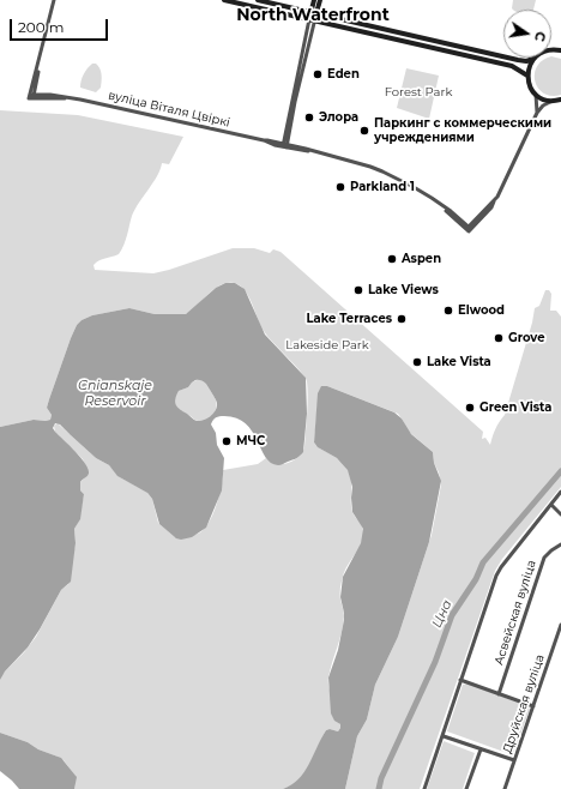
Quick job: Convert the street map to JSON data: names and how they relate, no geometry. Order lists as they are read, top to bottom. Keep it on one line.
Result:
{"streets":{"street":["вуліца Віталя Цвіркі","Асвейская вуліца","Друйская вуліца"]},"districts":["North Waterfront"],"water":["Cnianskaje Reservoir","Цна"],"parks":["Forest Park","Lakeside Park"],"places":["Eden","Элора","Паркинг с коммерческими учреждениями","Parkland 1","Aspen","Lake Views","Elwood","Lake Terraces","Grove","Lake Vista","Green Vista","МЧС"],"scale_bar":"200 m","north":"right"}
